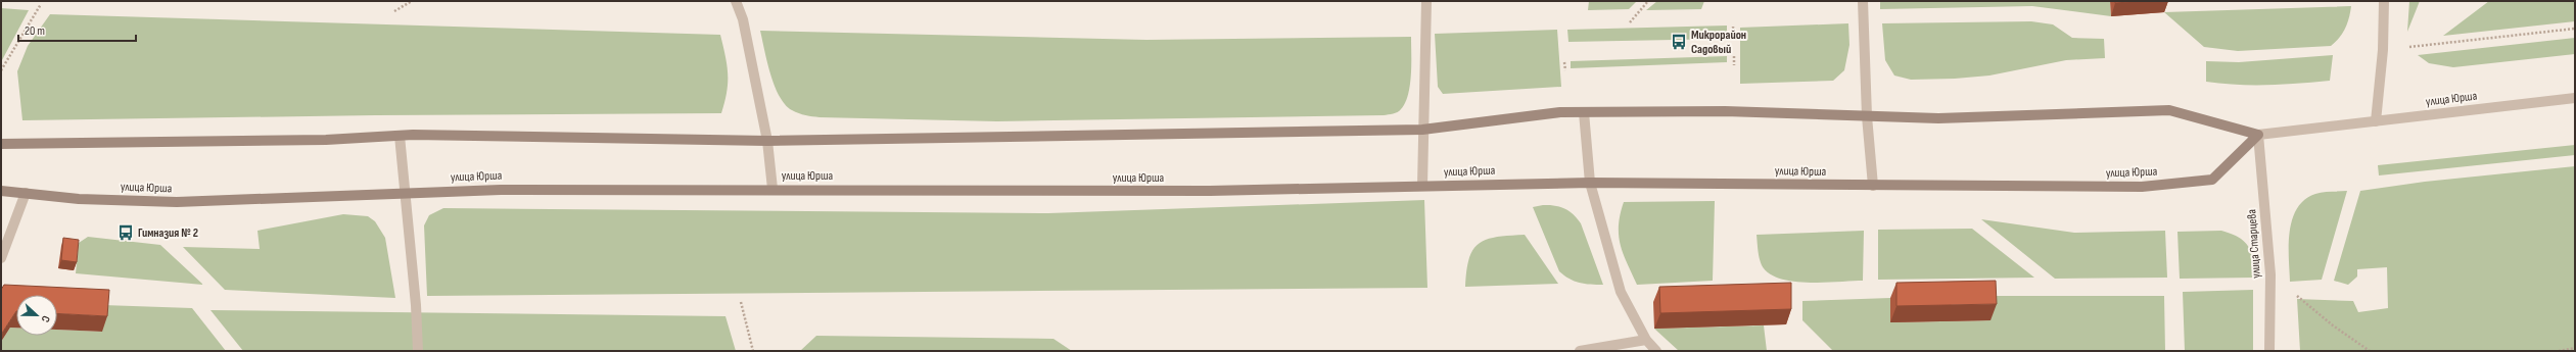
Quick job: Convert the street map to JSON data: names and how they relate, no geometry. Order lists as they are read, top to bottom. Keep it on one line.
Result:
{"streets":{"street":["улица Юрша","улица Старцева"]},"crossings":[["улица Юрша","улица Старцева"]],"places":{"bus stop":["Микрорайон Садовый","Гимназия № 2"]},"scale_bar":"20 m","north":"right"}
